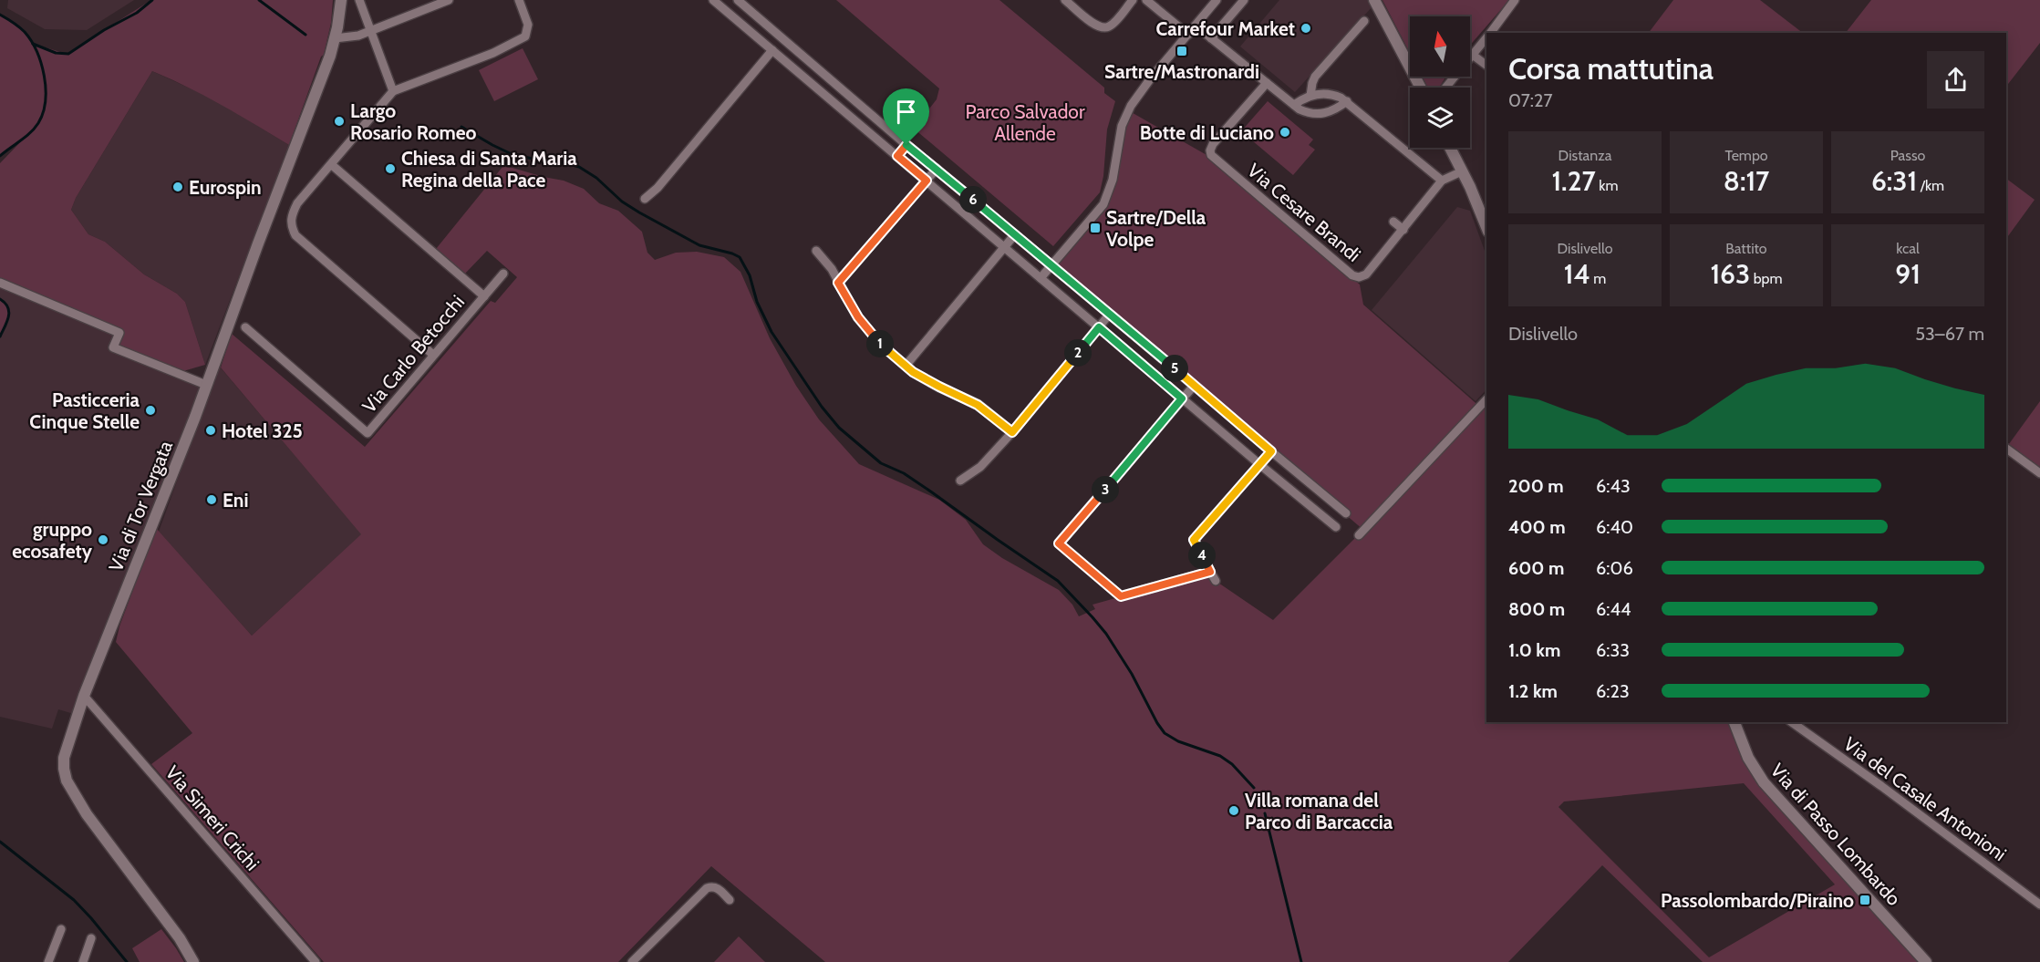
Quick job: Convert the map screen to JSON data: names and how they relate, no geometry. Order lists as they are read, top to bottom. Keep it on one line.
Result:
{"streets":{"main road":["Via di Tor Vergata","Via di Passo Lombardo"],"street":["Via Cesare Brandi","Via Carlo Betocchi","Via del Casale Antonioni","Via Simeri Crichi"]},"crossings":[["Via di Tor Vergata","Via Simeri Crichi"]],"parks":["Parco Salvador Allende"],"places":{"other":["Carrefour Market","Largo Rosario Romeo","Botte di Luciano","Chiesa di Santa Maria Regina della Pace","Eurospin","Pasticceria Cinque Stelle","Hotel 325","Eni","gruppo ecosafety","Villa romana del Parco di Barcaccia"],"transit":["Sartre/Mastronardi","Sartre/Della Volpe","Passolombardo/Piraino"]},"north":"top","page":{"heading":["Corsa mattutina","07:27"],"stats":[["Distanza","1.27 km"],["Tempo","8:17"],["Passo","6:31 /km"],["Dislivello","14 m"],["Battito","163 bpm"],["kcal","91"]],"pins":["6","1","2","5","3","4"],"chart":["Dislivello","53–67 m"],"list":[{"name":"200 m","note":"6:43"},{"name":"400 m","note":"6:40"},{"name":"600 m","note":"6:06"},{"name":"800 m","note":"6:44"},{"name":"1.0 km","note":"6:33"},{"name":"1.2 km","note":"6:23"}]}}
